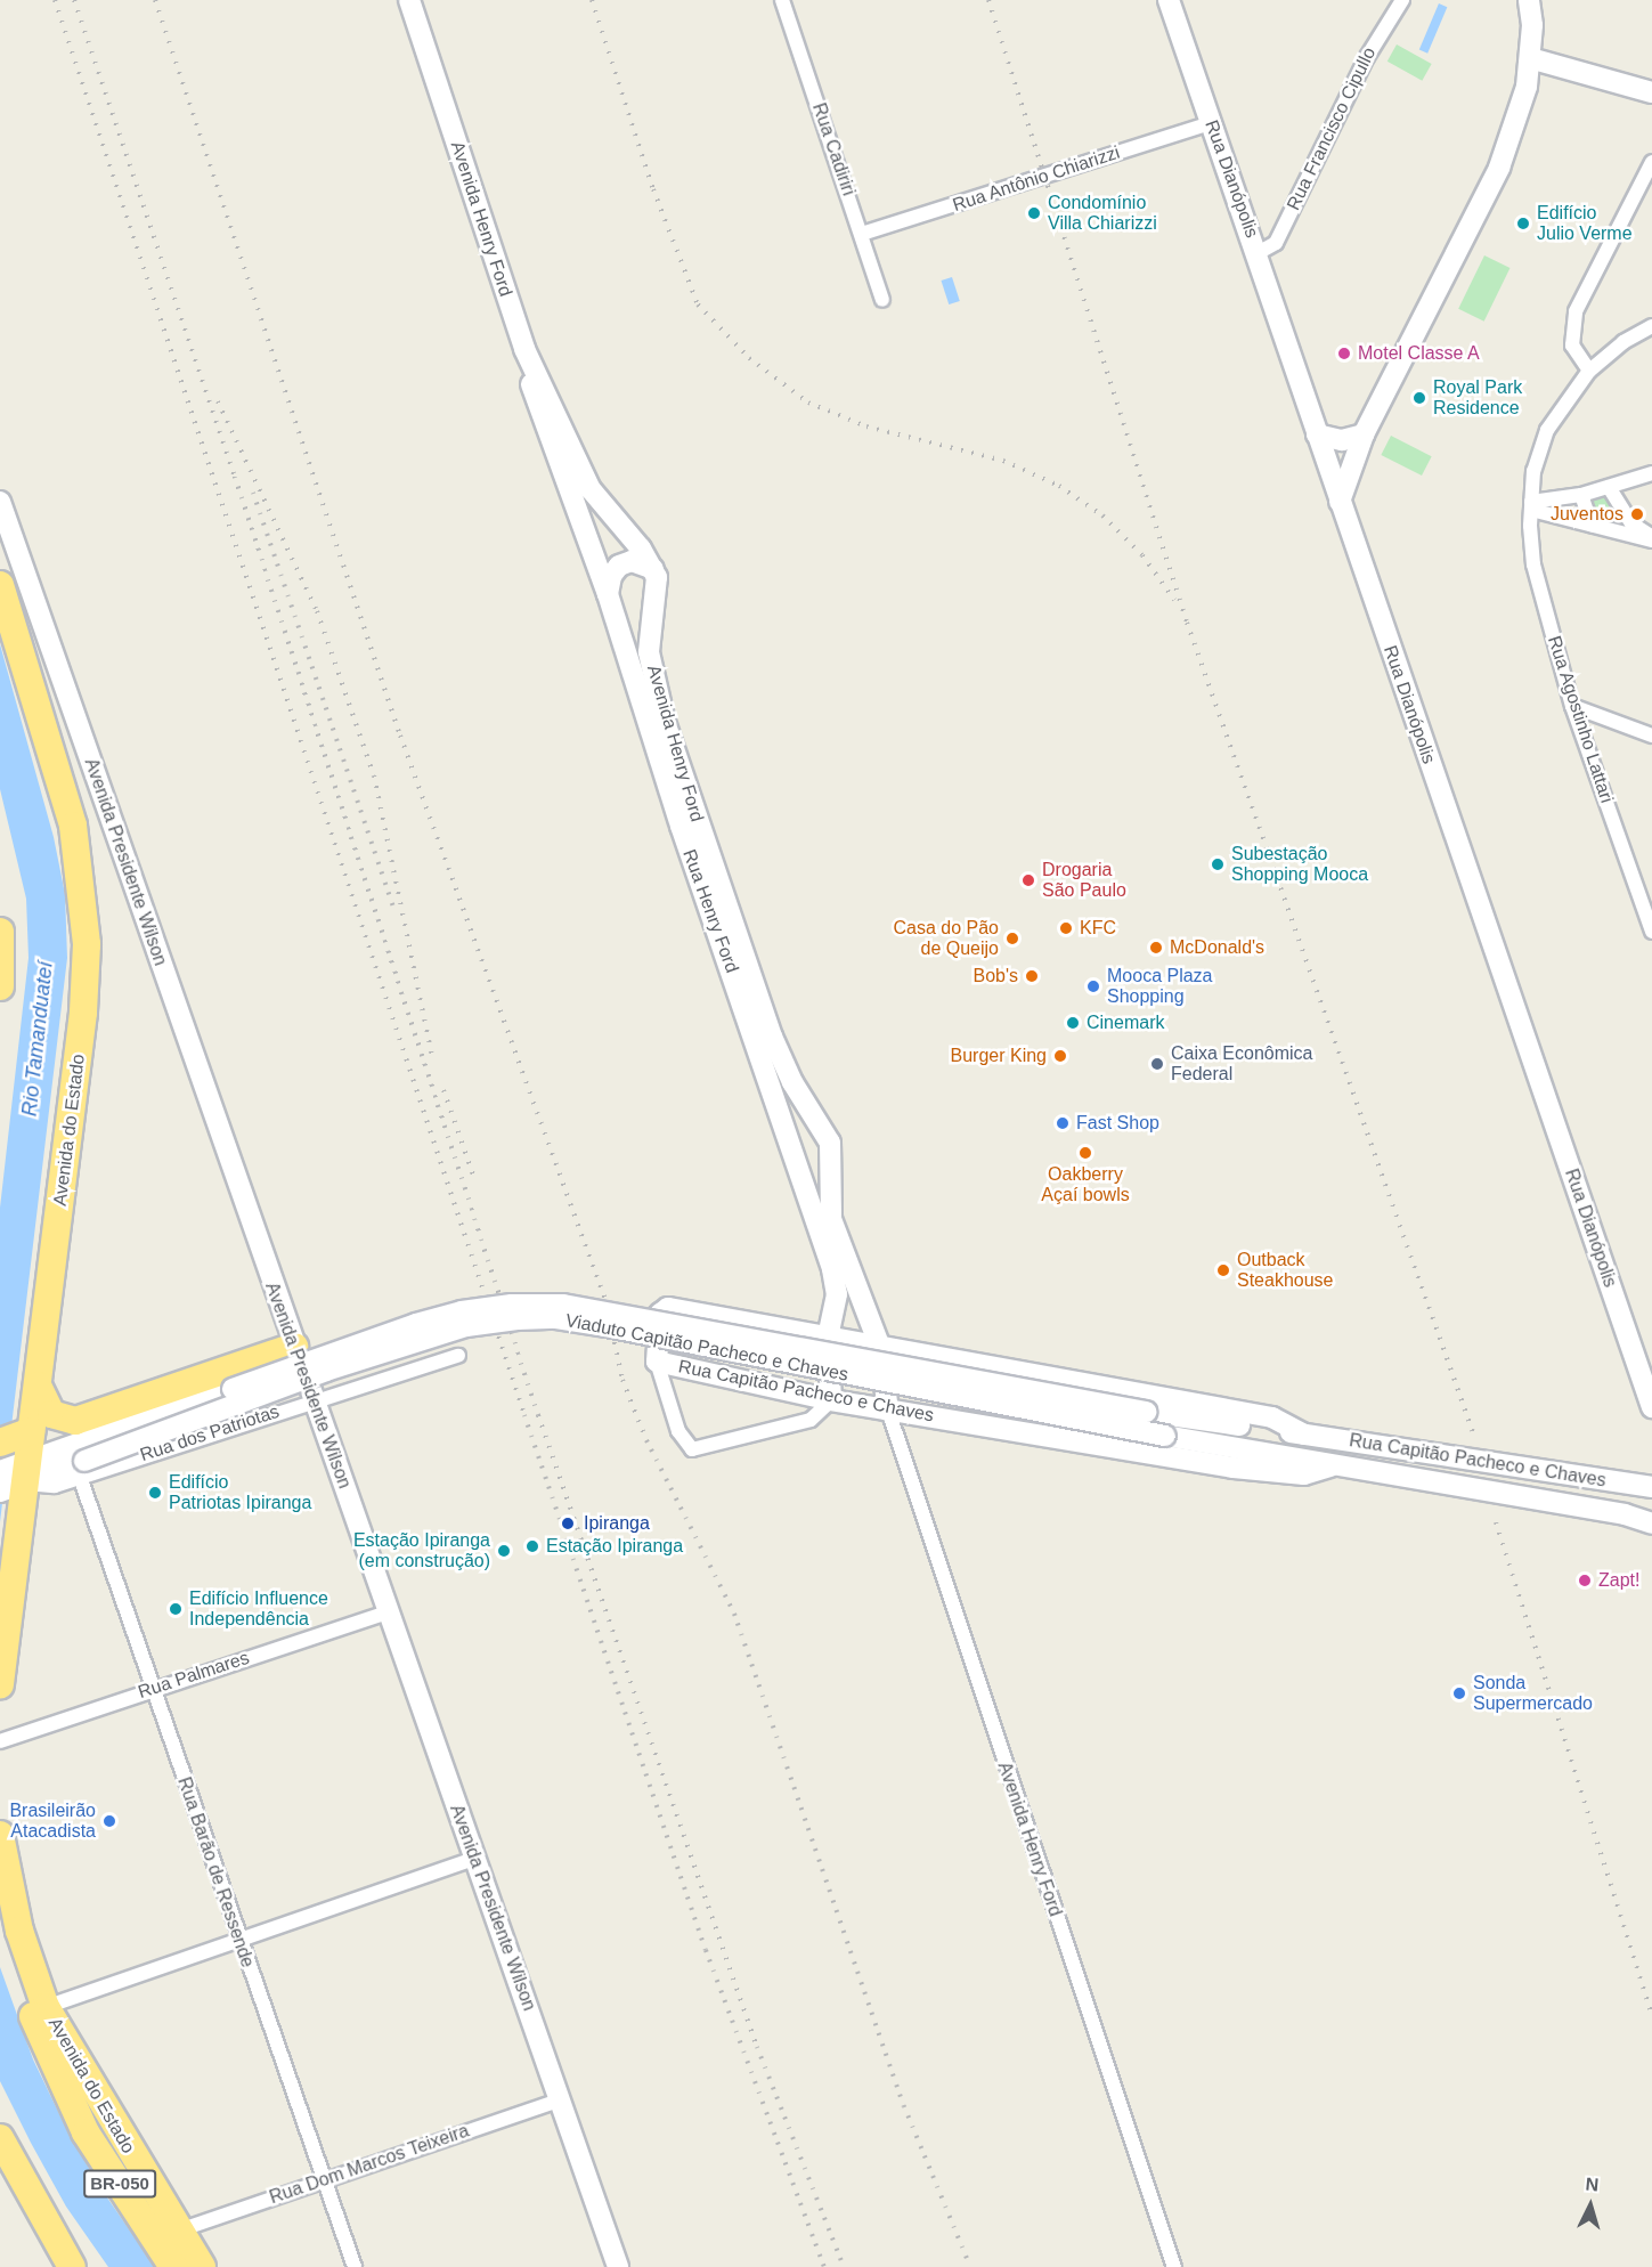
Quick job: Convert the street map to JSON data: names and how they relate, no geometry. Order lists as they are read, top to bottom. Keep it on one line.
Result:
{"streets":{"highway":["Avenida do Estado","BR-050"],"street":["Rua Francisco Cipullo","Rua Cadiriri","Rua Antônio Chiarizzi","Rua Dianópolis","Avenida Henry Ford","Rua Agostinho Lattari","Avenida Presidente Wilson","Rua Henry Ford","Viaduto Capitão Pacheco e Chaves","Rua Capitão Pacheco e Chaves","Rua dos Patriotas","Rua Palmares","Rua Barão de Ressende","Rua Dom Marcos Teixeira"]},"crossings":[["Rua Francisco Cipullo","Rua Dianópolis"],["Rua Cadiriri","Rua Antônio Chiarizzi"],["Rua Antônio Chiarizzi","Rua Dianópolis"],["Avenida Henry Ford","Rua Henry Ford"],["Avenida Henry Ford","Rua Capitão Pacheco e Chaves"],["Avenida Presidente Wilson","Rua dos Patriotas"],["Avenida Presidente Wilson","Rua Palmares"],["Avenida Presidente Wilson","Rua Dom Marcos Teixeira"],["Rua Henry Ford","Rua Capitão Pacheco e Chaves"],["Avenida do Estado","Viaduto Capitão Pacheco e Chaves"],["Avenida do Estado","Rua Dom Marcos Teixeira"],["Viaduto Capitão Pacheco e Chaves","Rua Capitão Pacheco e Chaves"],["Viaduto Capitão Pacheco e Chaves","Rua dos Patriotas"],["Viaduto Capitão Pacheco e Chaves","Rua Barão de Ressende"],["Rua dos Patriotas","Rua Barão de Ressende"],["Rua Palmares","Rua Barão de Ressende"],["Rua Barão de Ressende","Rua Dom Marcos Teixeira"]],"water":["Rio Tamanduateí"],"places":["Condomínio Villa Chiarizzi","Edifício Julio Verme","Motel Classe A","Royal Park Residence","Juventos","Subestação Shopping Mooca","Drogaria São Paulo","KFC","Casa do Pão de Queijo","McDonald's","Bob's","Mooca Plaza Shopping","Cinemark","Burger King","Caixa Econômica Federal","Fast Shop","Oakberry Açaí bowls","Outback Steakhouse","Edifício Patriotas Ipiranga","Ipiranga","Estação Ipiranga","Estação Ipiranga (em construção)","Zapt!","Edifício Influence Independência","Sonda Supermercado","Brasileirão Atacadista"],"north":"top"}
